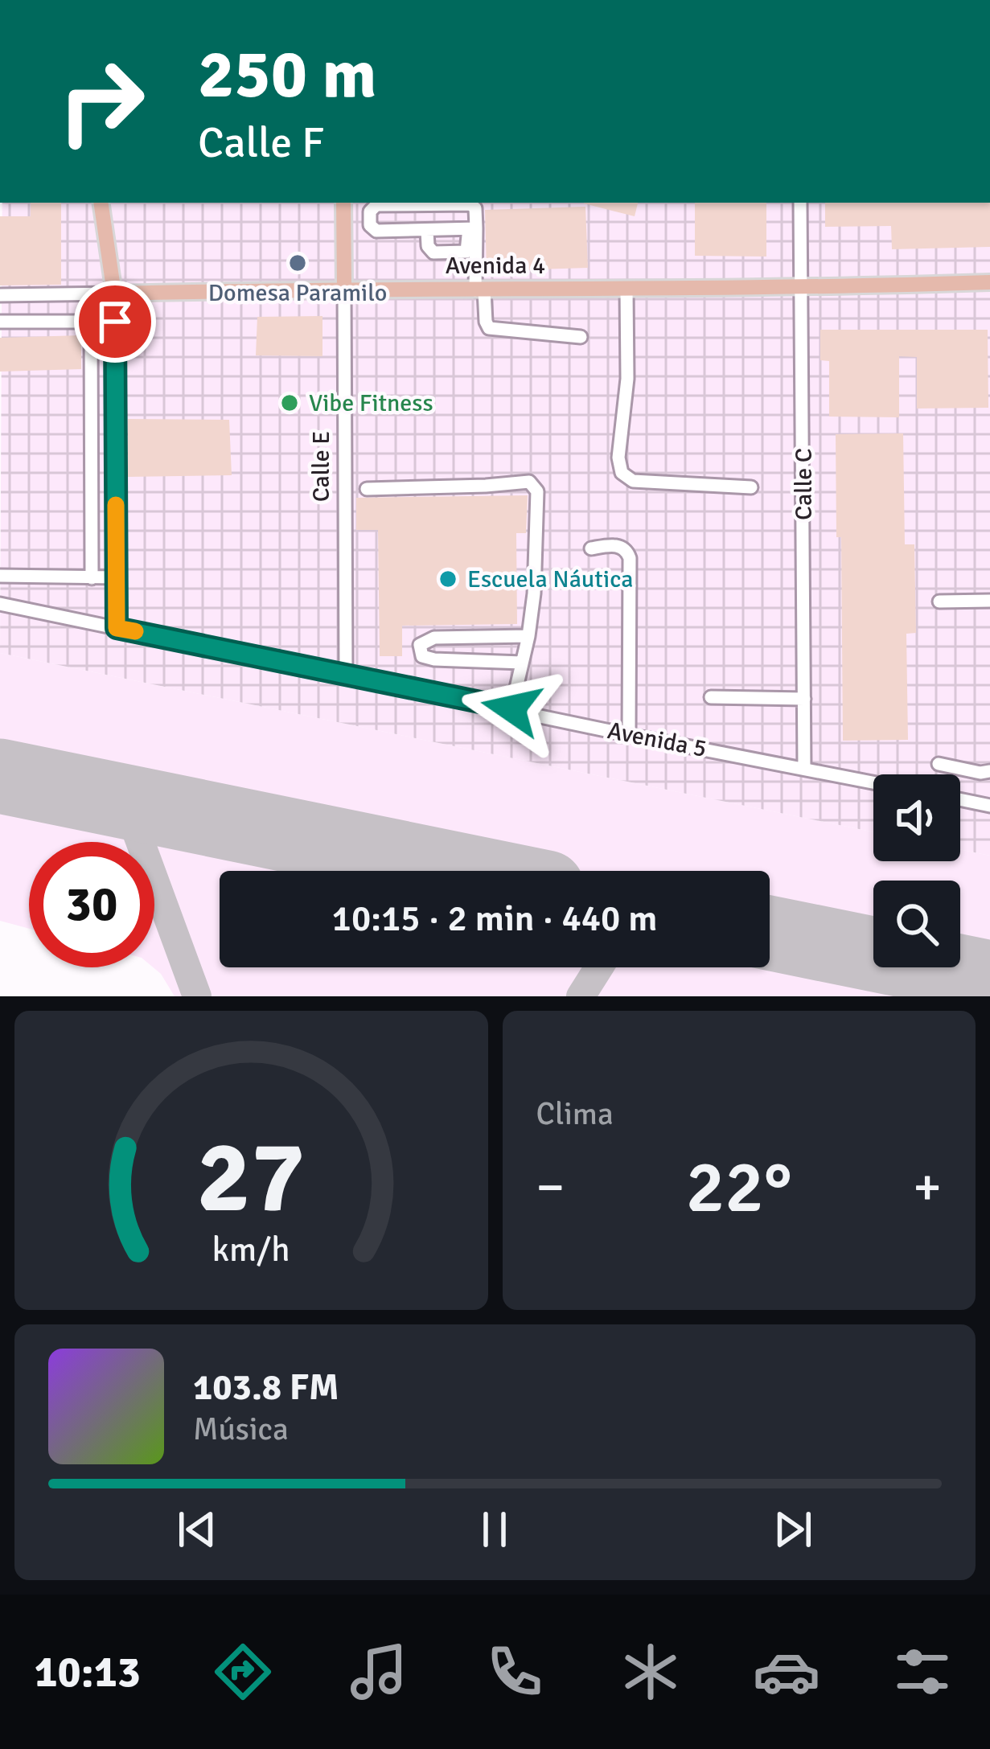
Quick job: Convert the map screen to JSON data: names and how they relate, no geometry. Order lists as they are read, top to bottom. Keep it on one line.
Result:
{"streets":{"main road":["Avenida 4","Calle E"],"street":["Calle C","Avenida 5"]},"crossings":[["Avenida 4","Calle E"],["Avenida 4","Calle C"],["Calle E","Avenida 5"],["Calle C","Avenida 5"]],"places":["Domesa Paramilo","Vibe Fitness","Escuela Náutica"],"page":{"turn":["250 m","Calle F"],"limit":"30","trip":"10:15 · 2 min · 440 m","tile":"Clima","heat":["−","22°","+"],"song":["103.8 FM","Música"],"tabs":"10:13","gauge":["27","km/h"]}}
